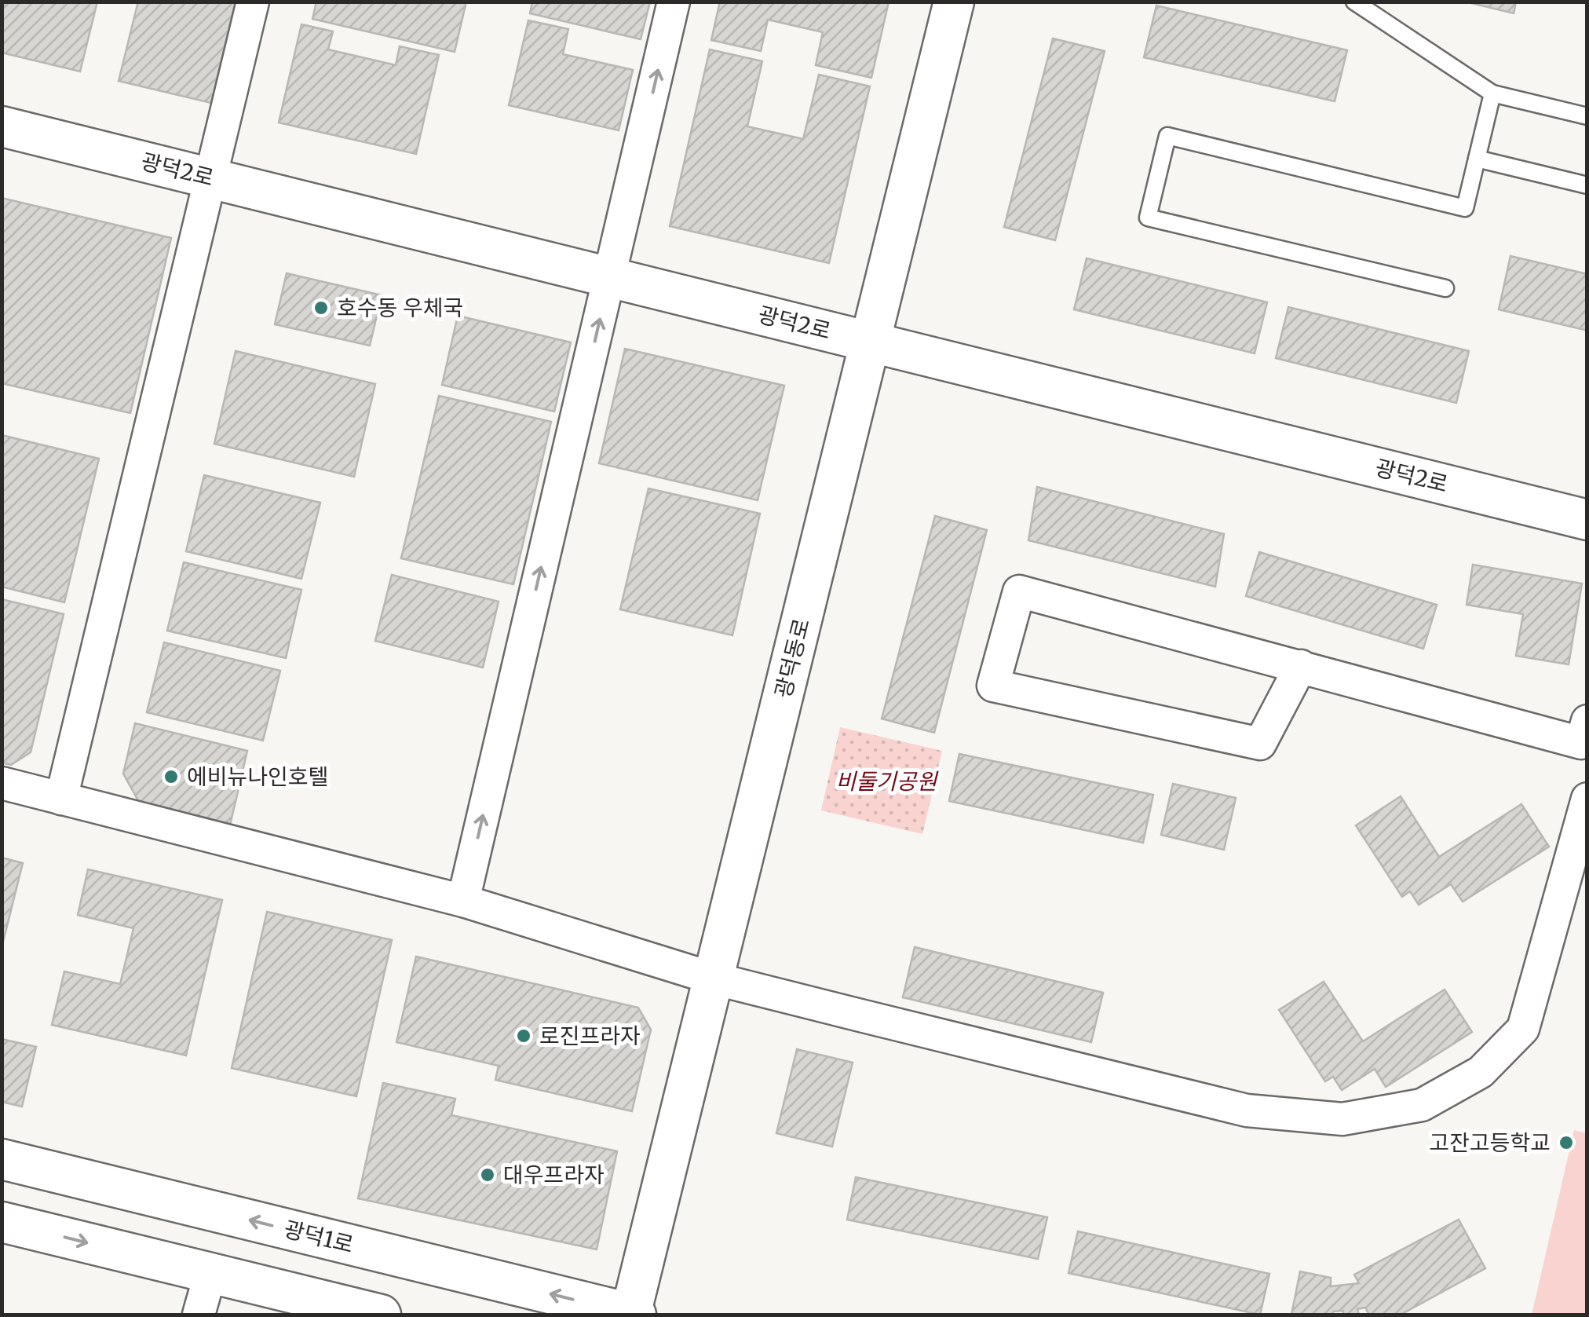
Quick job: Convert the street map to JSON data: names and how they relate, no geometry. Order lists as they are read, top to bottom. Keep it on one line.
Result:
{"streets":{"street":["광덕2로","광덕동로","광덕1로"]},"crossings":[["광덕2로","광덕동로"],["광덕동로","광덕1로"]],"parks":["비둘기공원"],"places":["호수동 우체국","에비뉴나인호텔","로진프라자","고잔고등학교","대우프라자"]}
